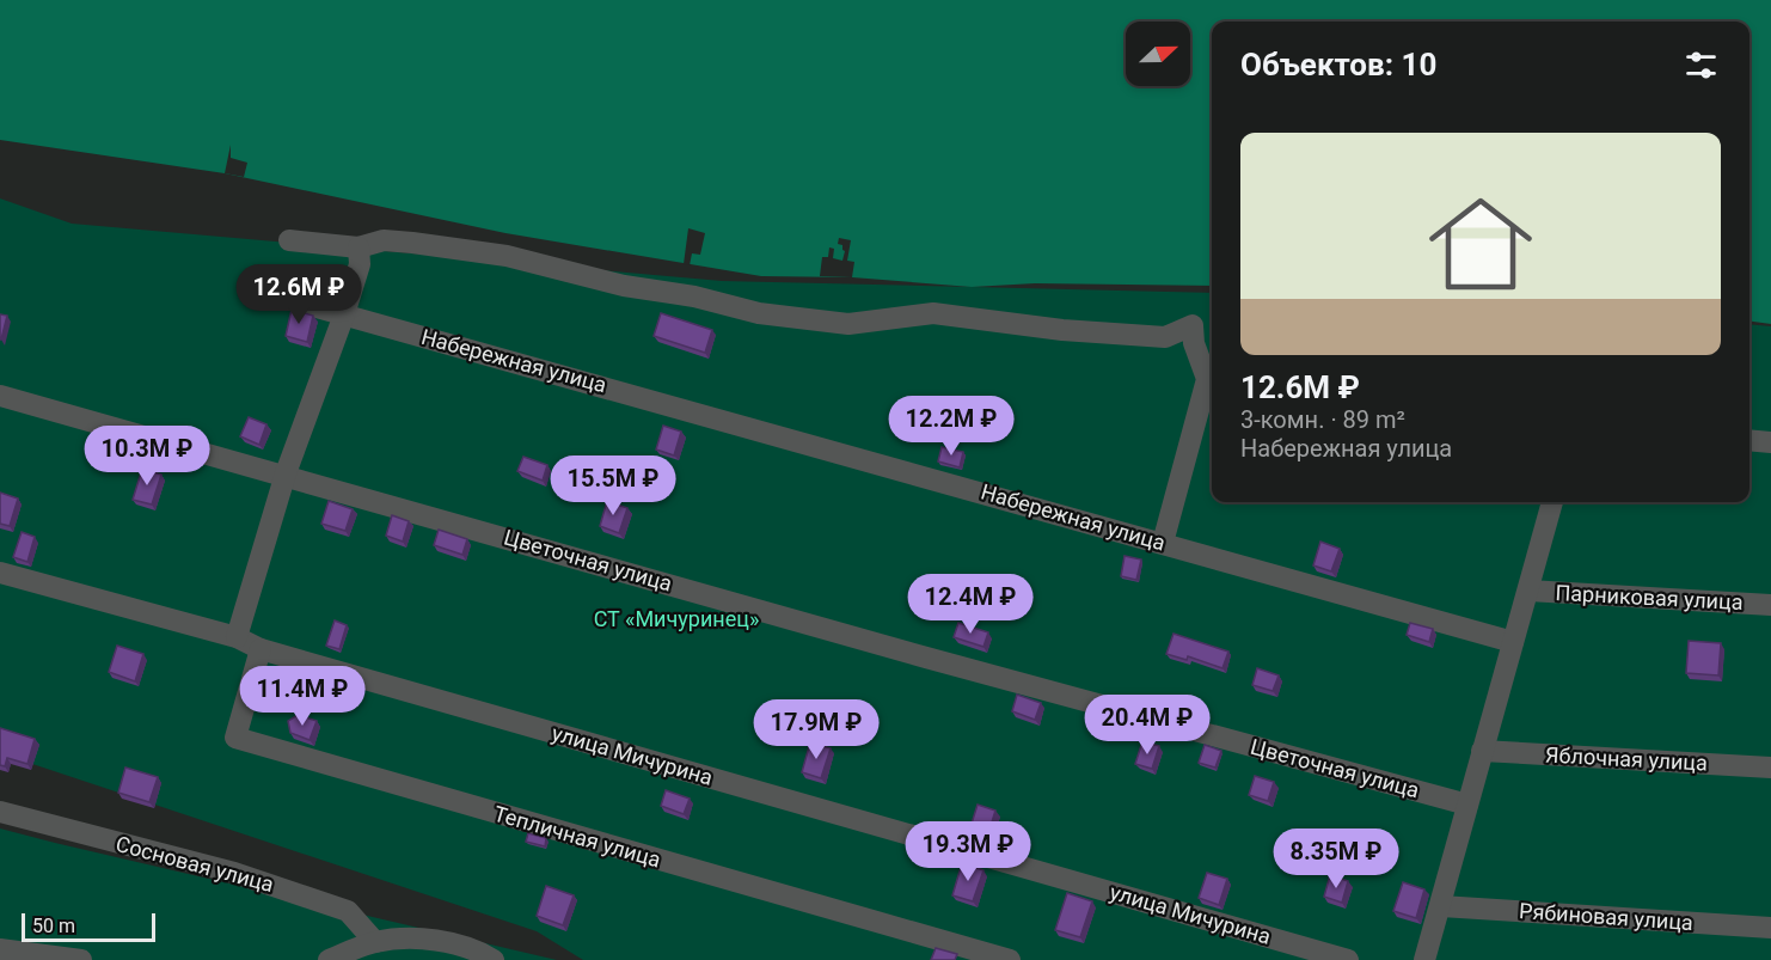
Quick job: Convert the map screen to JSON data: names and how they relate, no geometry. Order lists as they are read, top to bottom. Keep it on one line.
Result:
{"streets":{"street":["Набережная улица","Цветочная улица","Парниковая улица","улица Мичурина","Яблочная улица","Тепличная улица","Сосновая улица","Рябиновая улица"]},"crossings":[["улица Мичурина","Тепличная улица"]],"parks":["СТ «Мичуринец»"],"scale_bar":"50 m","north":"right","page":{"heading":"Объектов: 10","list":[{"name":"12.6M ₽","note":"3-комн. · 89 m² · Набережная улица"}],"price":["12.6M ₽","12.2M ₽","10.3M ₽","15.5M ₽","12.4M ₽","11.4M ₽","20.4M ₽","17.9M ₽","19.3M ₽","8.35M ₽"],"scale":"50 m"}}
